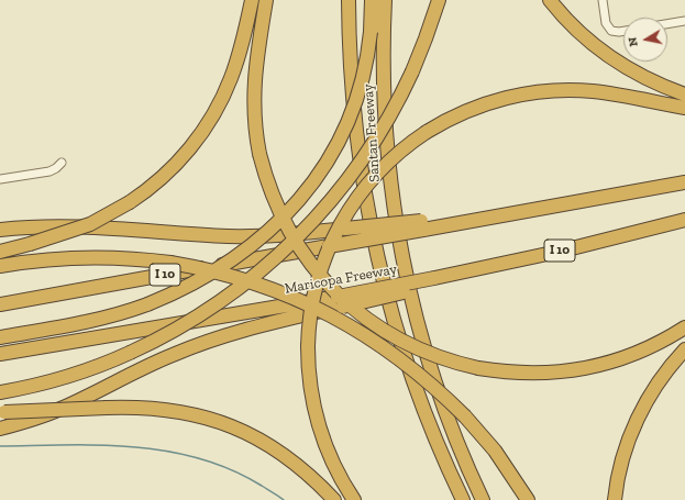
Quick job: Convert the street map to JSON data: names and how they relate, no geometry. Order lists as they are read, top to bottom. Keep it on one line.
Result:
{"streets":{"highway":["Santan Freeway","I 10","Maricopa Freeway"]},"north":"left"}
